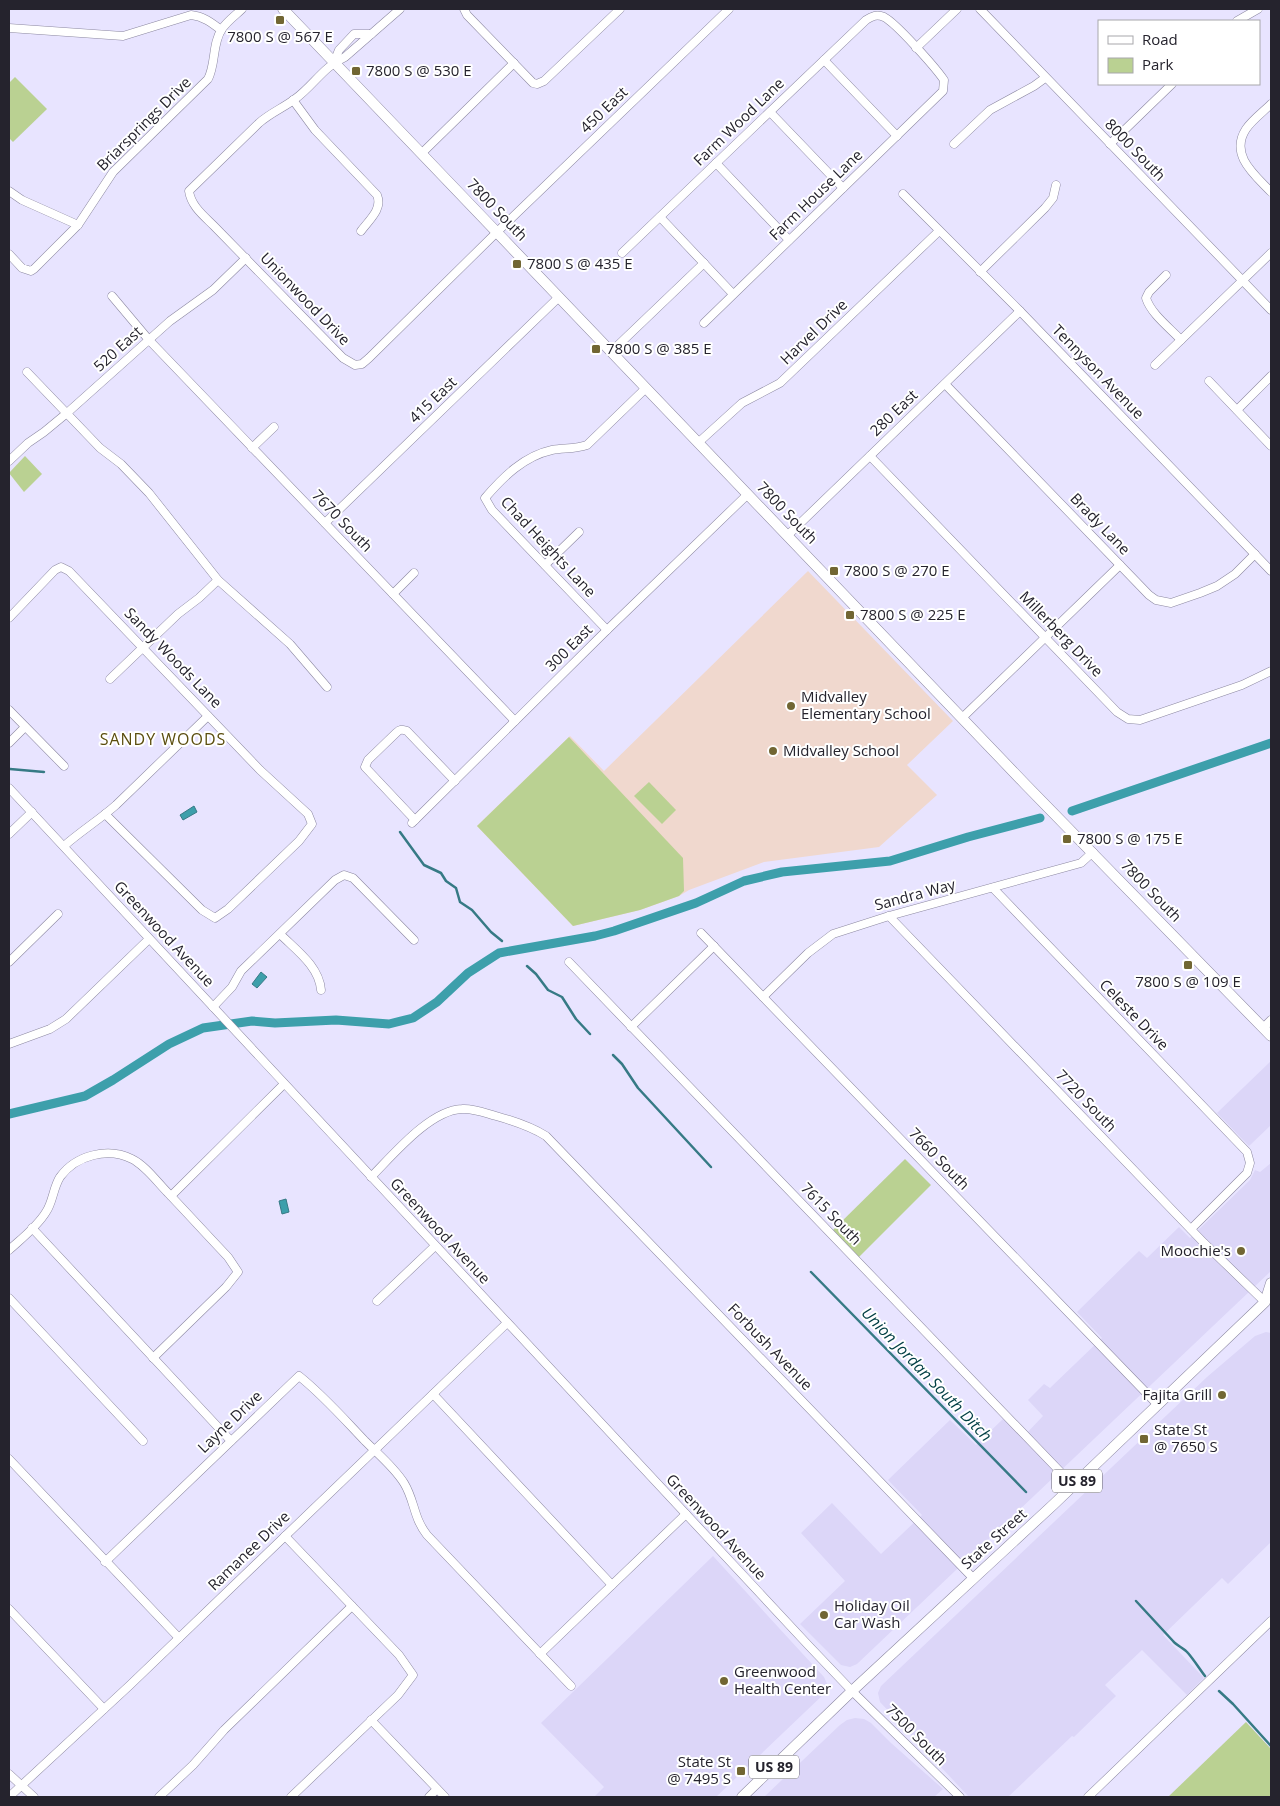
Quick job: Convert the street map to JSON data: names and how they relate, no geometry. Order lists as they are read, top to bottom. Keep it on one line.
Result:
{"streets":{"main road":["7800 South","US 89","State Street"],"street":["450 East","Farm Wood Lane","Briarsprings Drive","8000 South","Farm House Lane","Unionwood Drive","Harvel Drive","520 East","Tennyson Avenue","415 East","280 East","7670 South","Brady Lane","Chad Heights Lane","Millerberg Drive","300 East","Sandy Woods Lane","Sandra Way","Greenwood Avenue","Celeste Drive","7720 South","7660 South","7615 South","Forbush Avenue","Layne Drive","Ramanee Drive","7500 South"]},"crossings":[["450 East","7800 South"],["450 East","Unionwood Drive"],["Farm Wood Lane","Farm House Lane"],["7800 South","Unionwood Drive"],["7800 South","Harvel Drive"],["7800 South","415 East"],["7800 South","280 East"],["7800 South","Chad Heights Lane"],["7800 South","300 East"],["7800 South","Sandra Way"],["Unionwood Drive","520 East"],["Harvel Drive","Tennyson Avenue"],["520 East","7670 South"],["Tennyson Avenue","280 East"],["Tennyson Avenue","Brady Lane"],["415 East","7670 South"],["280 East","Brady Lane"],["280 East","Millerberg Drive"],["7670 South","300 East"],["Chad Heights Lane","300 East"],["Sandra Way","Celeste Drive"],["Sandra Way","7720 South"],["Sandra Way","7660 South"],["Greenwood Avenue","Forbush Avenue"],["Greenwood Avenue","State Street"],["Greenwood Avenue","Ramanee Drive"],["Greenwood Avenue","7500 South"],["Celeste Drive","7720 South"],["7720 South","State Street"],["7660 South","State Street"],["7615 South","State Street"],["Forbush Avenue","State Street"],["Layne Drive","Ramanee Drive"],["State Street","7500 South"]],"districts":["SANDY WOODS"],"water":["Union Jordan South Ditch"],"places":{"transit":["7800 S @ 567 E","7800 S @ 530 E","7800 S @ 435 E","7800 S @ 385 E","7800 S @ 270 E","7800 S @ 225 E","7800 S @ 175 E","7800 S @ 109 E","State St @ 7650 S","State St @ 7495 S"],"other":["Midvalley Elementary School","Midvalley School","Moochie's","Fajita Grill","Holiday Oil Car Wash","Greenwood Health Center"]},"legend":["Road","Park"]}
